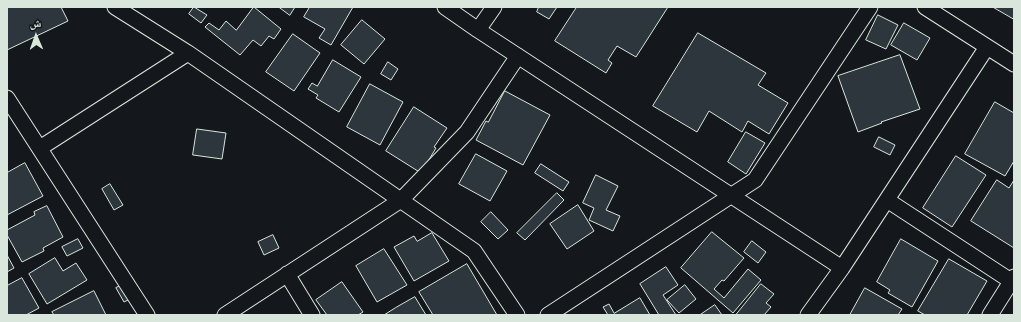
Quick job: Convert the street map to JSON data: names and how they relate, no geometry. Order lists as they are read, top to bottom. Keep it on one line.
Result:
{"north":"top"}
